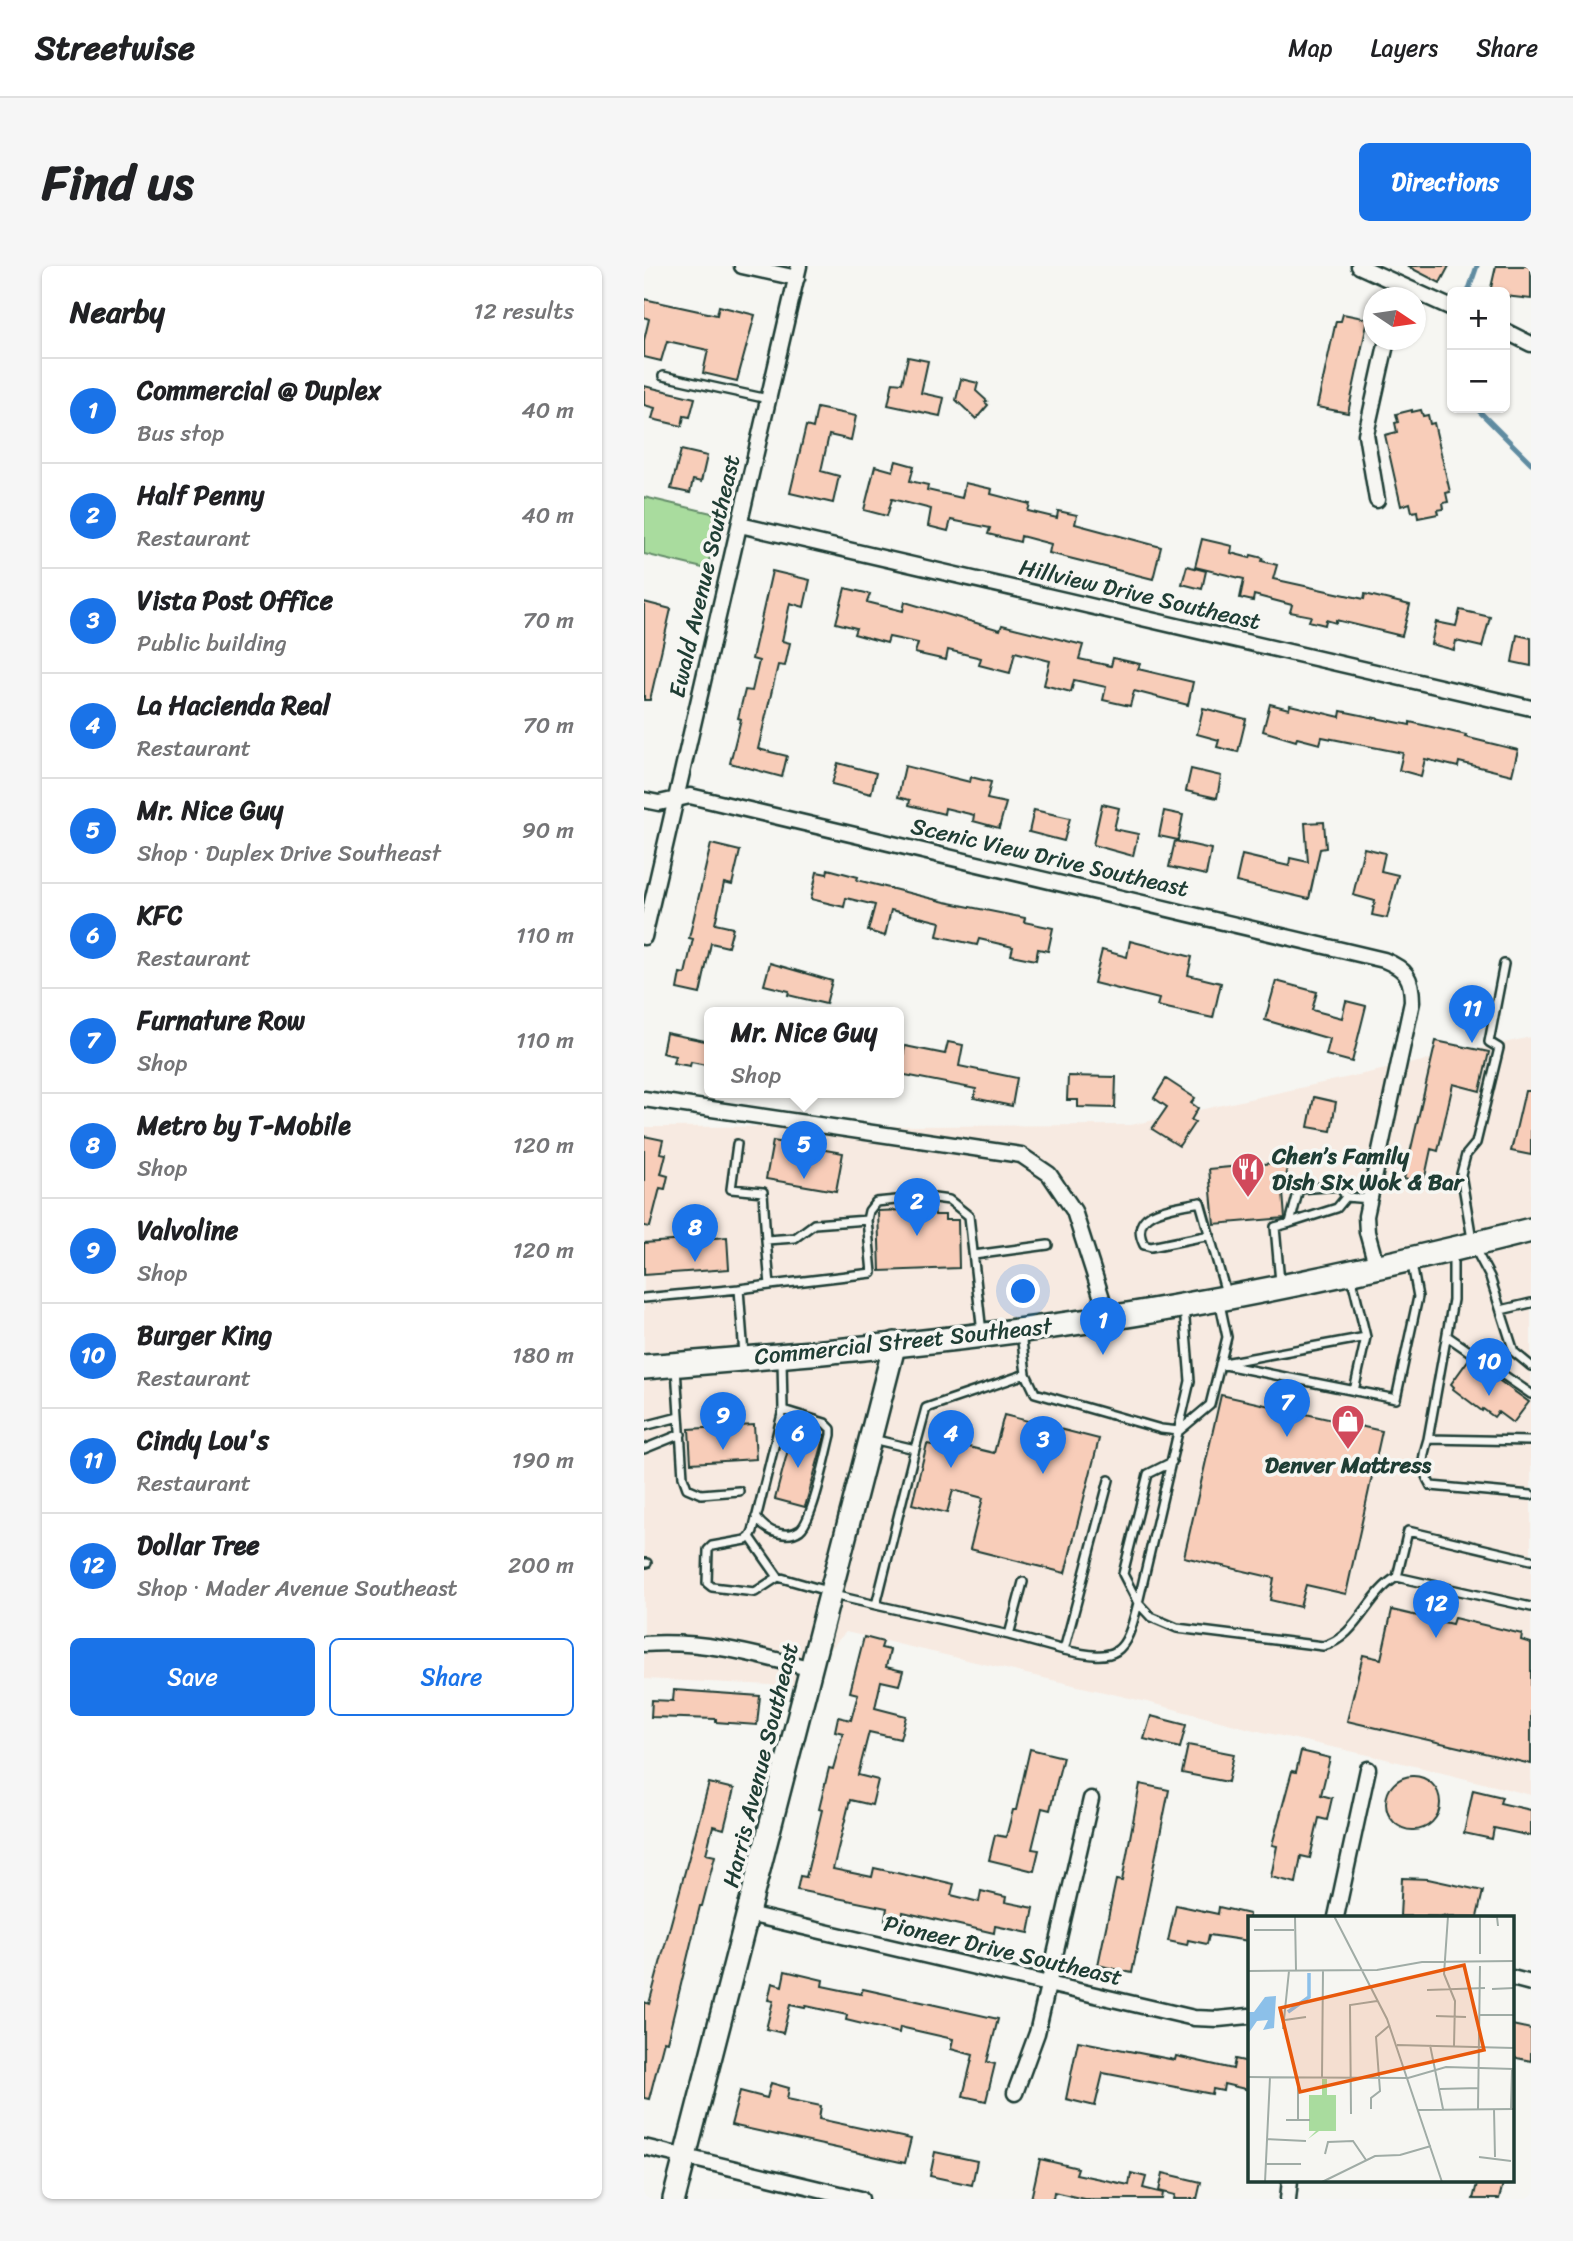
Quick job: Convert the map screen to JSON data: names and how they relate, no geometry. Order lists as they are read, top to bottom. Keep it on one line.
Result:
{"streets":{"main road":["Commercial Street Southeast"],"street":["Ewald Avenue Southeast","Hillview Drive Southeast","Scenic View Drive Southeast","Harris Avenue Southeast","Pioneer Drive Southeast"]},"crossings":[["Ewald Avenue Southeast","Hillview Drive Southeast"],["Ewald Avenue Southeast","Scenic View Drive Southeast"],["Commercial Street Southeast","Harris Avenue Southeast"],["Harris Avenue Southeast","Pioneer Drive Southeast"]],"places":{"restaurant":["Chen’s Family Dish Six Wok & Bar"],"shop":["Denver Mattress"]},"north":"right","page":{"header":"Streetwise","nav":["Map","Layers","Share"],"title":"Find us","buttons":["Directions",["Save","Share"]],"heading":["Nearby","12 results"],"map_buttons":["+","−"],"list":[{"mark":"1","name":"Commercial @ Duplex","note":"Bus stop","value":"40 m"},{"mark":"2","name":"Half Penny","note":"Restaurant","value":"40 m"},{"mark":"3","name":"Vista Post Office","note":"Public building","value":"70 m"},{"mark":"4","name":"La Hacienda Real","note":"Restaurant","value":"70 m"},{"mark":"5","name":"Mr. Nice Guy","note":"Shop · Duplex Drive Southeast","value":"90 m"},{"mark":"6","name":"KFC","note":"Restaurant","value":"110 m"},{"mark":"7","name":"Furnature Row","note":"Shop","value":"110 m"},{"mark":"8","name":"Metro by T-Mobile","note":"Shop","value":"120 m"},{"mark":"9","name":"Valvoline","note":"Shop","value":"120 m"},{"mark":"10","name":"Burger King","note":"Restaurant","value":"180 m"},{"mark":"11","name":"Cindy Lou's","note":"Restaurant","value":"190 m"},{"mark":"12","name":"Dollar Tree","note":"Shop · Mader Avenue Southeast","value":"200 m"}],"pins":["11","5","2","8","1","10","7","9","4","6","3","12"],"popup":["Mr. Nice Guy","Shop"]}}
